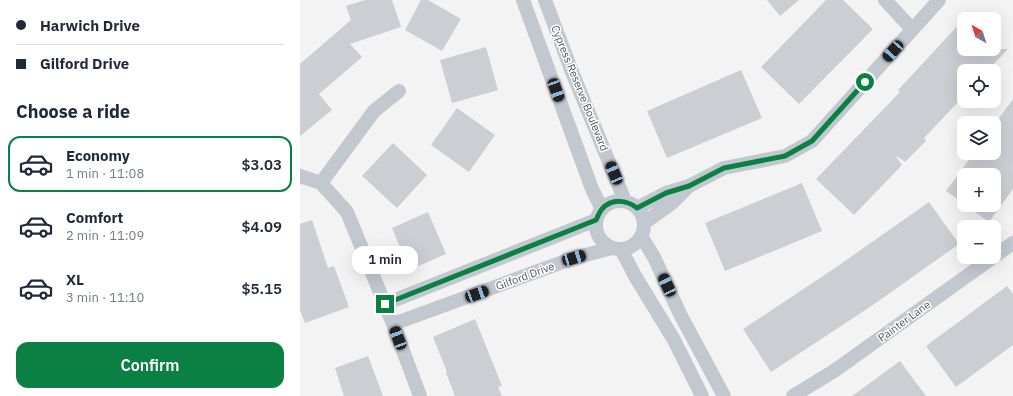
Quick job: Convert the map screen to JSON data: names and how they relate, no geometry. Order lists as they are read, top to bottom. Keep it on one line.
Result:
{"streets":{"street":["Cypress Reserve Boulevard","Gilford Drive","Painter Lane"]},"crossings":[["Cypress Reserve Boulevard","Gilford Drive"]],"north":"top left","page":{"banner":["Harwich Drive","Gilford Drive"],"map_buttons":["+","−"],"heading":"Choose a ride","list":[{"name":"Economy","note":"1 min · 11:08","value":"$3.03"},{"name":"Comfort","note":"2 min · 11:09","value":"$4.09"},{"name":"XL","note":"3 min · 11:10","value":"$5.15"}],"bubble":"1 min","buttons":"Confirm"}}
